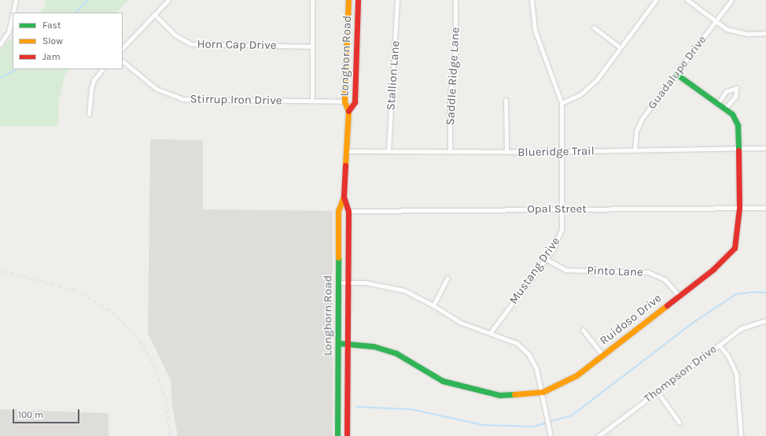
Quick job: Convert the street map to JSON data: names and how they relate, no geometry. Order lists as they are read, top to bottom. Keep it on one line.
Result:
{"streets":{"main road":["Longhorn Road","Ruidoso Drive"],"street":["Horn Cap Drive","Guadalupe Drive","Stallion Lane","Saddle Ridge Lane","Stirrup Iron Drive","Blueridge Trail","Opal Street","Mustang Drive","Pinto Lane","Thompson Drive"]},"crossings":[["Longhorn Road","Stirrup Iron Drive"],["Longhorn Road","Blueridge Trail"],["Longhorn Road","Opal Street"],["Longhorn Road","Ruidoso Drive"],["Guadalupe Drive","Blueridge Trail"],["Guadalupe Drive","Ruidoso Drive"],["Stallion Lane","Blueridge Trail"],["Saddle Ridge Lane","Blueridge Trail"],["Blueridge Trail","Mustang Drive"],["Blueridge Trail","Ruidoso Drive"],["Opal Street","Mustang Drive"],["Opal Street","Ruidoso Drive"],["Mustang Drive","Pinto Lane"],["Pinto Lane","Ruidoso Drive"]],"legend":["Fast","Slow","Jam"],"scale_bar":"100 m"}
